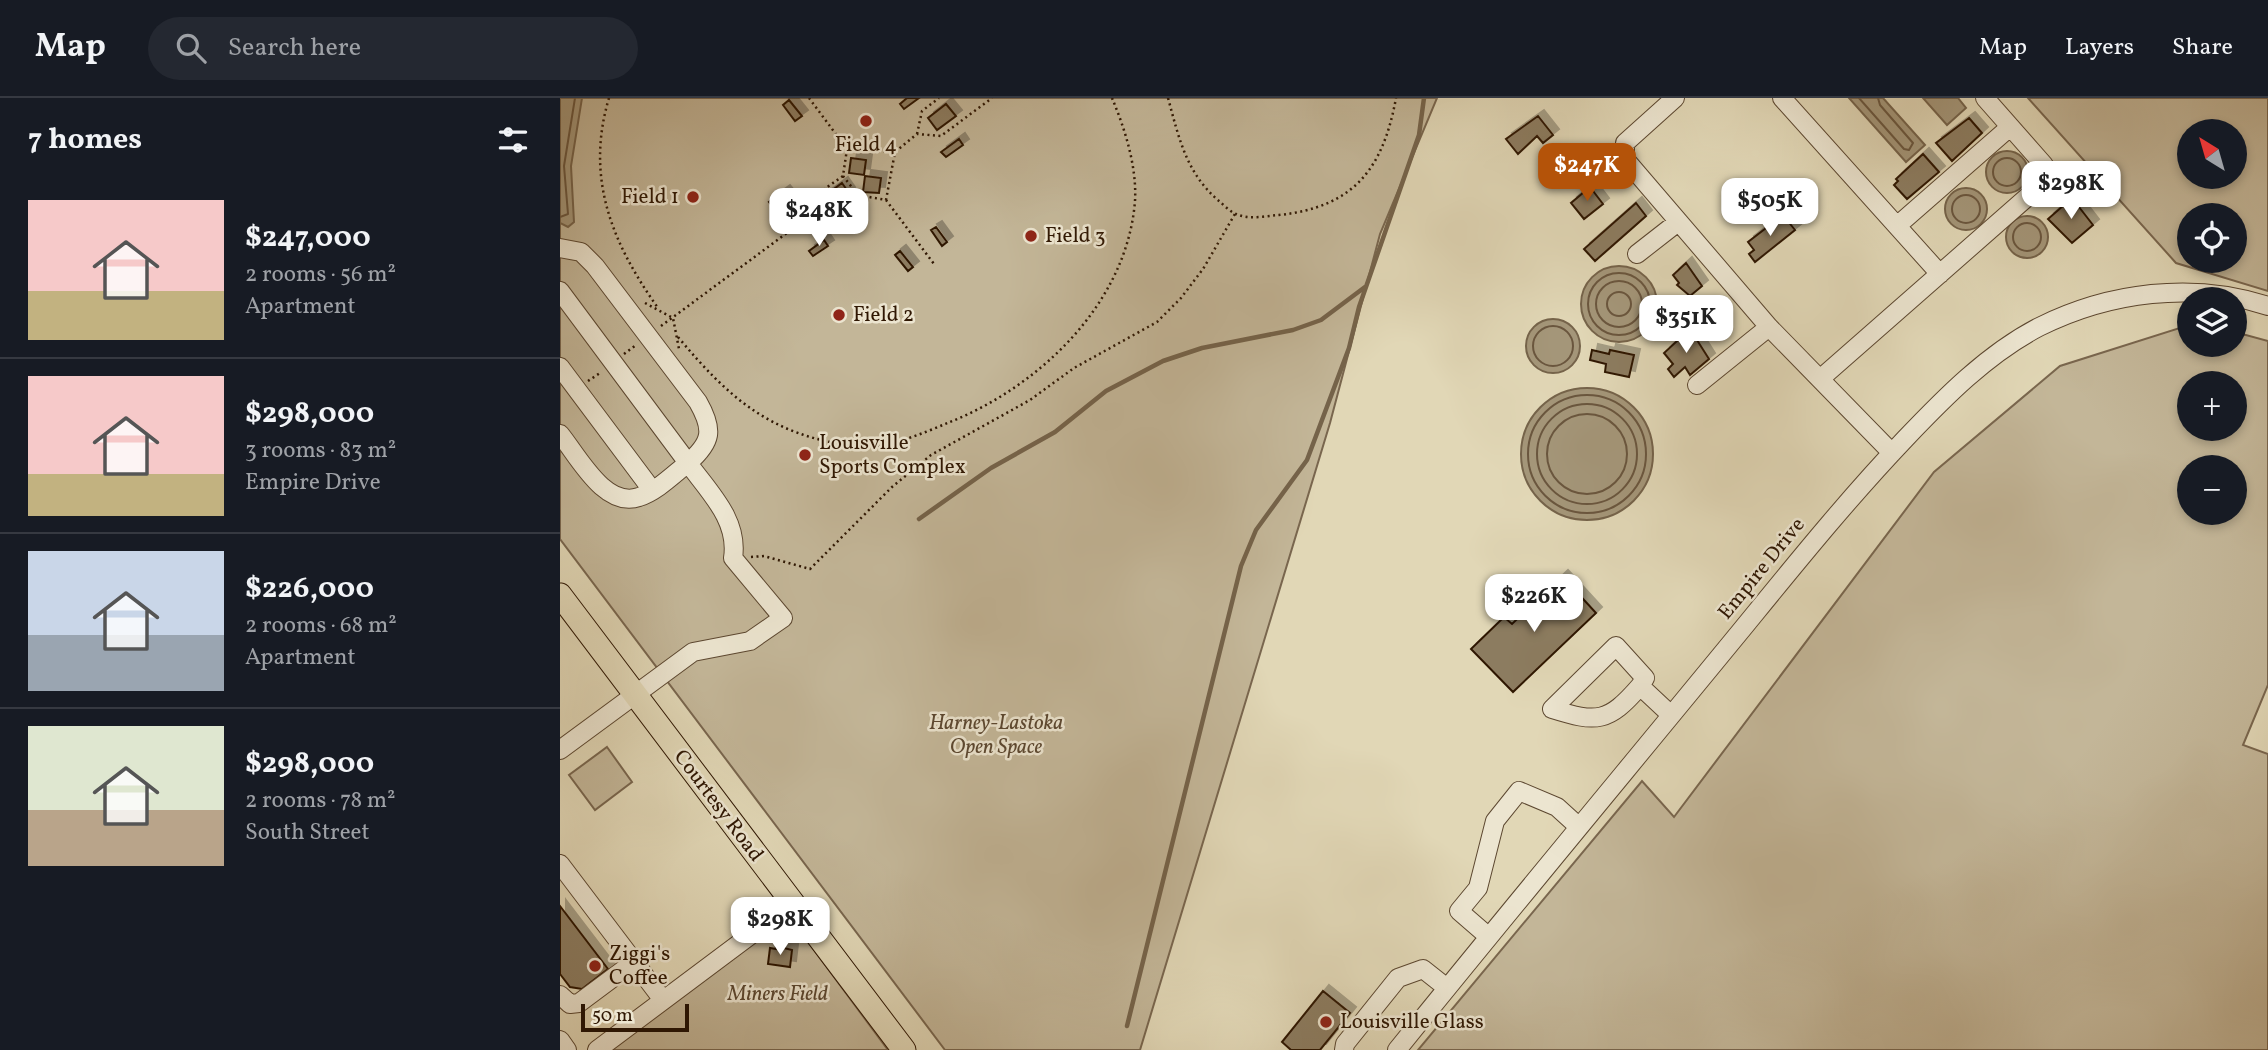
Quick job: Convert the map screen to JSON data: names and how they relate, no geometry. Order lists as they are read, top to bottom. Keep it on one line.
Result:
{"streets":{"main road":["Courtesy Road"],"street":["Empire Drive"]},"parks":["Harney-Lastoka Open Space","Miners Field"],"places":["Field 4","Field 1","Field 3","Field 2","Louisville Sports Complex","Ziggi's Coffee","Louisville Glass"],"scale_bar":"50 m","north":"top left","page":{"header":"Map","search":"Search here","nav":["Map","Layers","Share"],"heading":"7 homes","map_buttons":["+","−"],"price":["$247K","$298K","$505K","$248K","$351K","$226K","$298K"],"list":[{"name":"$247,000","note":"2 rooms · 56 m² · Apartment"},{"name":"$298,000","note":"3 rooms · 83 m² · Empire Drive"},{"name":"$226,000","note":"2 rooms · 68 m² · Apartment"},{"name":"$298,000","note":"2 rooms · 78 m² · South Street"}],"scale":"50 m"}}
